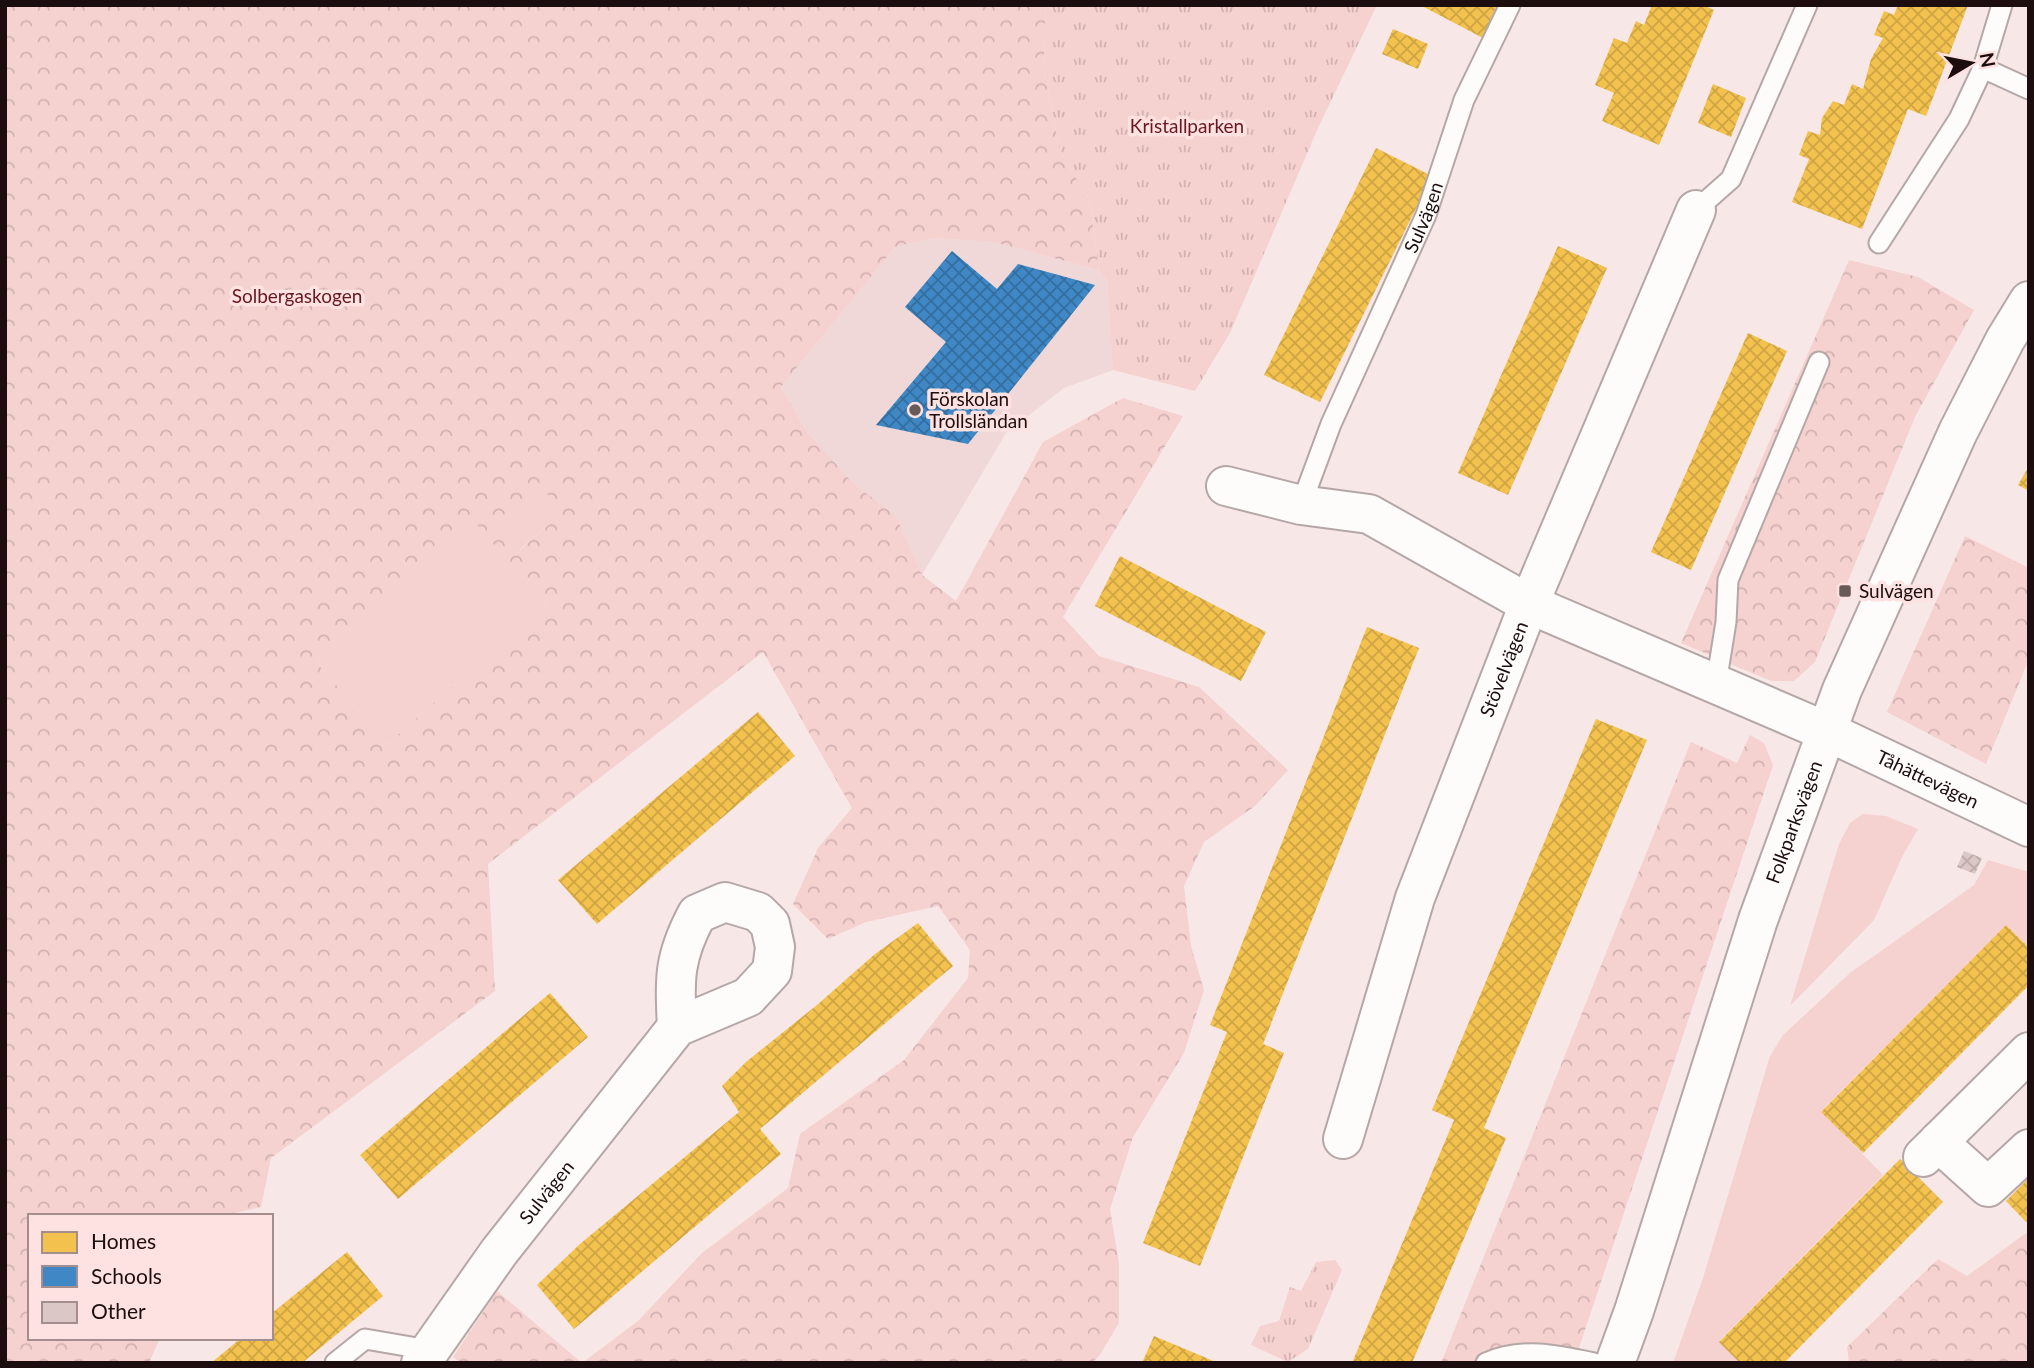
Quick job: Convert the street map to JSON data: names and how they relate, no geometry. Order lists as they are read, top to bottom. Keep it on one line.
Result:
{"streets":{"street":["Sulvägen","Stövelvägen","Tåhättevägen","Folkparksvägen"]},"crossings":[["Tåhättevägen","Folkparksvägen"]],"parks":["Kristallparken","Solbergaskogen"],"places":{"other":["Förskolan Trollsländan"],"transit":["Sulvägen"]},"legend":["Homes","Schools","Other"],"north":"right"}
